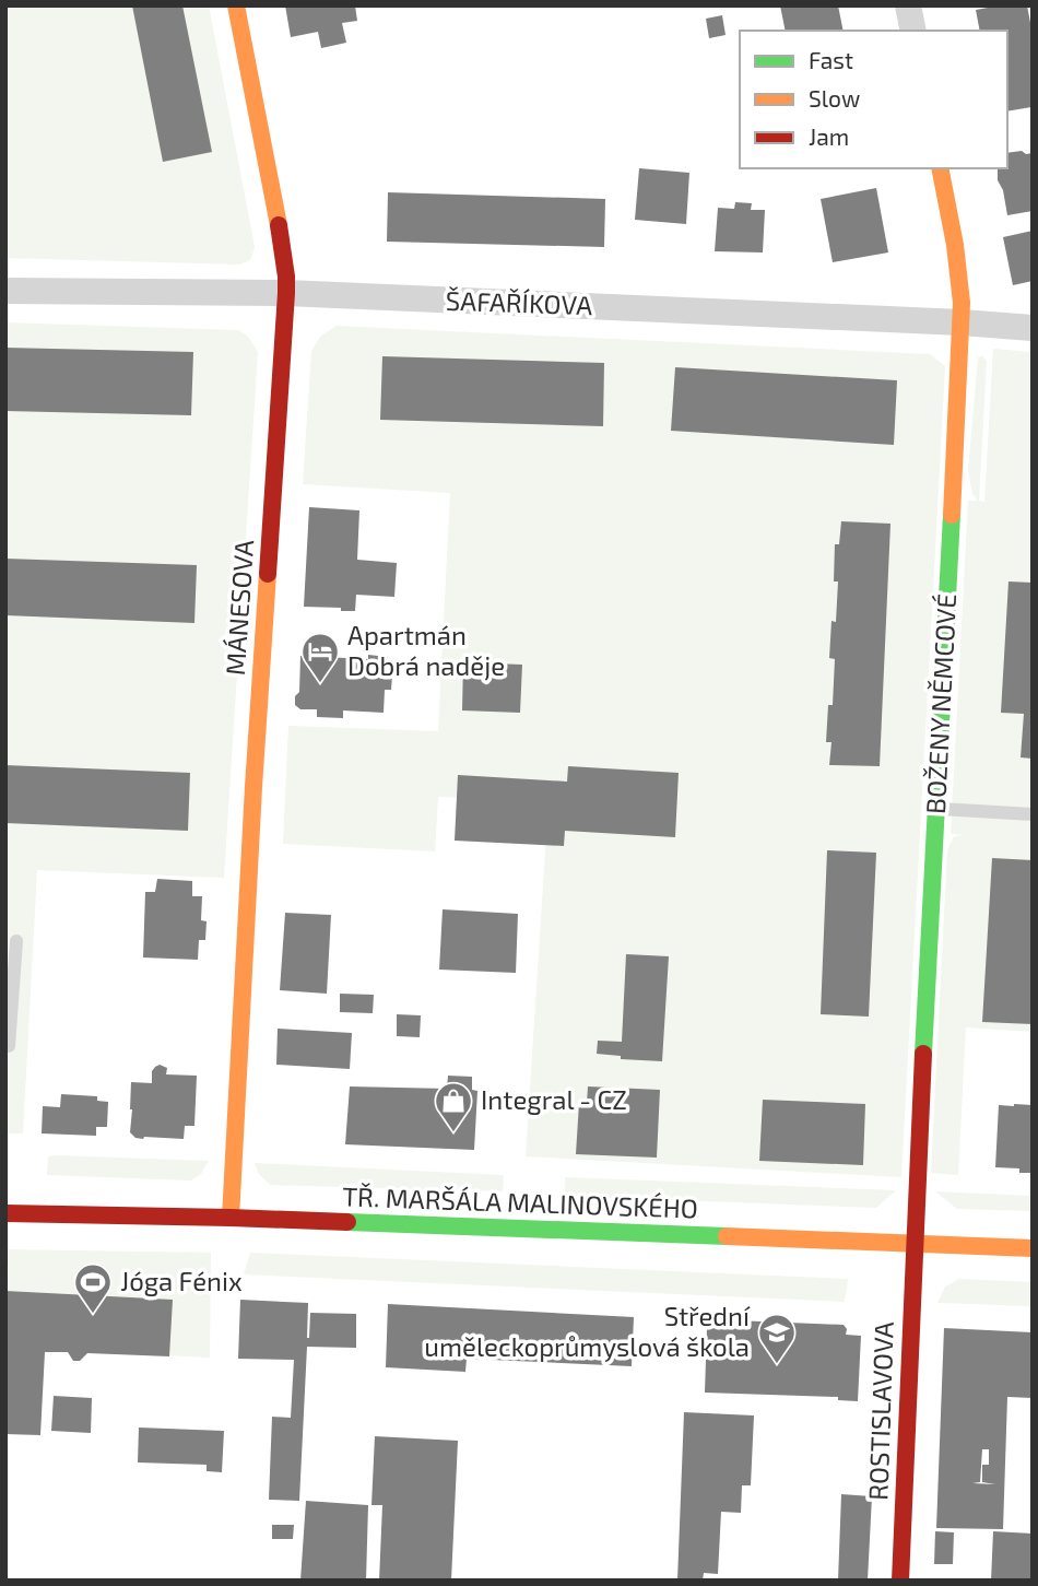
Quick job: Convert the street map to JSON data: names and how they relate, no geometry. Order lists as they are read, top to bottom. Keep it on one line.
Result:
{"streets":{"street":["ŠAFAŘÍKOVA","MÁNESOVA","BOŽENY NĚMCOVÉ","TŘ. MARŠÁLA MALINOVSKÉHO","ROSTISLAVOVA"]},"crossings":[["ŠAFAŘÍKOVA","MÁNESOVA"],["ŠAFAŘÍKOVA","BOŽENY NĚMCOVÉ"],["MÁNESOVA","TŘ. MARŠÁLA MALINOVSKÉHO"],["BOŽENY NĚMCOVÉ","TŘ. MARŠÁLA MALINOVSKÉHO"],["BOŽENY NĚMCOVÉ","ROSTISLAVOVA"],["TŘ. MARŠÁLA MALINOVSKÉHO","ROSTISLAVOVA"]],"places":{"hotel":["Apartmán Dobrá naděje"],"shop":["Integral - CZ"],"sports":["Jóga Fénix"],"school or university":["Střední uměleckoprůmyslová škola"]},"legend":["Fast","Slow","Jam"]}
